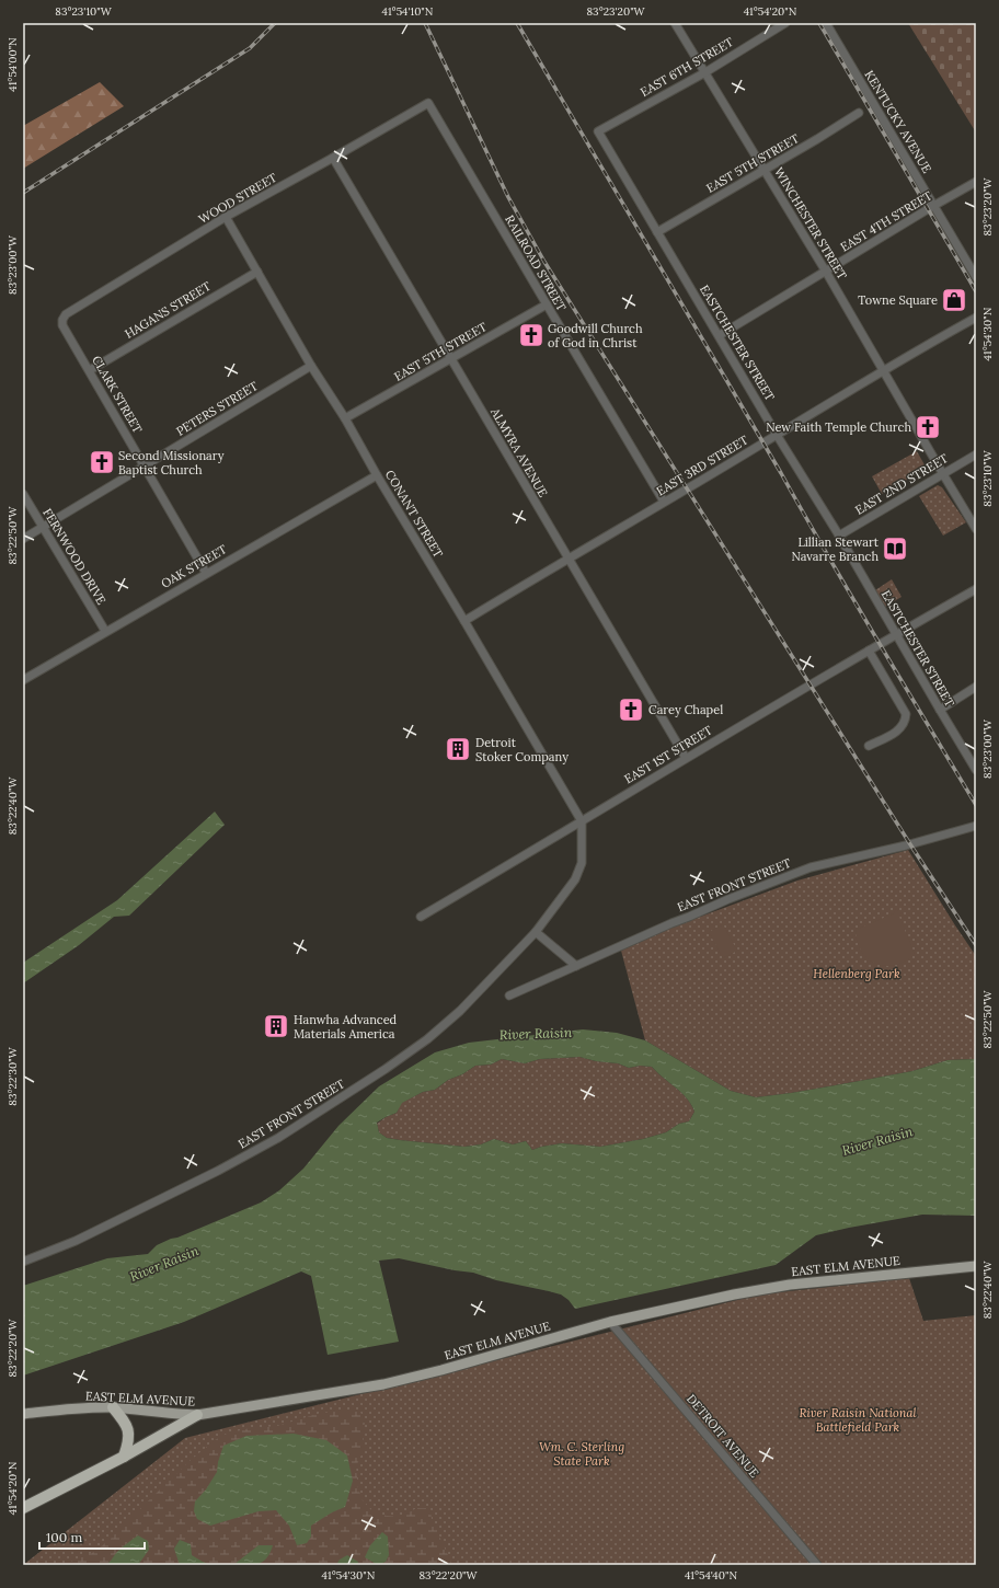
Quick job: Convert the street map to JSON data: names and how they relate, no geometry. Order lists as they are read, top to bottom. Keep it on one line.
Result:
{"streets":{"main road":["EAST ELM AVENUE"],"street":["EAST 6TH STREET","KENTUCKY AVENUE","EAST 5TH STREET","WOOD STREET","EAST 4TH STREET","WINCHESTER STREET","RAILROAD STREET","HAGANS STREET","EASTCHESTER STREET","CLARK STREET","PETERS STREET","ALMYRA AVENUE","EAST 3RD STREET","EAST 2ND STREET","CONANT STREET","FERNWOOD DRIVE","OAK STREET","EAST 1ST STREET","EAST FRONT STREET","DETROIT AVENUE"]},"crossings":[["EAST 6TH STREET","WINCHESTER STREET"],["EAST 6TH STREET","EASTCHESTER STREET"],["KENTUCKY AVENUE","EAST 4TH STREET"],["EAST 5TH STREET","WINCHESTER STREET"],["EAST 5TH STREET","RAILROAD STREET"],["EAST 5TH STREET","EASTCHESTER STREET"],["EAST 5TH STREET","ALMYRA AVENUE"],["EAST 5TH STREET","CONANT STREET"],["WOOD STREET","RAILROAD STREET"],["WOOD STREET","CLARK STREET"],["WOOD STREET","ALMYRA AVENUE"],["WOOD STREET","CONANT STREET"],["EAST 4TH STREET","WINCHESTER STREET"],["EAST 4TH STREET","EASTCHESTER STREET"],["WINCHESTER STREET","EAST 3RD STREET"],["WINCHESTER STREET","EAST 2ND STREET"],["RAILROAD STREET","EAST 3RD STREET"],["HAGANS STREET","CLARK STREET"],["HAGANS STREET","CONANT STREET"],["EASTCHESTER STREET","EAST 3RD STREET"],["EASTCHESTER STREET","EAST 2ND STREET"],["EASTCHESTER STREET","EAST 1ST STREET"],["CLARK STREET","PETERS STREET"],["CLARK STREET","OAK STREET"],["PETERS STREET","CONANT STREET"],["PETERS STREET","FERNWOOD DRIVE"],["ALMYRA AVENUE","EAST 3RD STREET"],["ALMYRA AVENUE","EAST 1ST STREET"],["EAST 3RD STREET","CONANT STREET"],["CONANT STREET","OAK STREET"],["CONANT STREET","EAST 1ST STREET"],["CONANT STREET","EAST FRONT STREET"],["FERNWOOD DRIVE","OAK STREET"],["EAST 1ST STREET","EAST FRONT STREET"],["EAST ELM AVENUE","DETROIT AVENUE"]],"water":["River Raisin"],"parks":["Hellenberg Park","River Raisin National Battlefield Park","Wm. C. Sterling State Park"],"places":{"shop":["Towne Square"],"church":["Goodwill Church of God in Christ","New Faith Temple Church","Second Missionary Baptist Church","Carey Chapel"],"library":["Lillian Stewart Navarre Branch"],"building":["Detroit Stoker Company","Hanwha Advanced Materials America"]},"scale_bar":"100 m","coordinates":["83°23'10\"W","41°54'10\"N","83°23'20\"W","41°54'20\"N","41°54'00\"N","83°23'00\"W","41°54'30\"N","83°22'50\"W","83°22'40\"W","83°22'30\"W","83°22'20\"W","41°54'40\"N"]}
